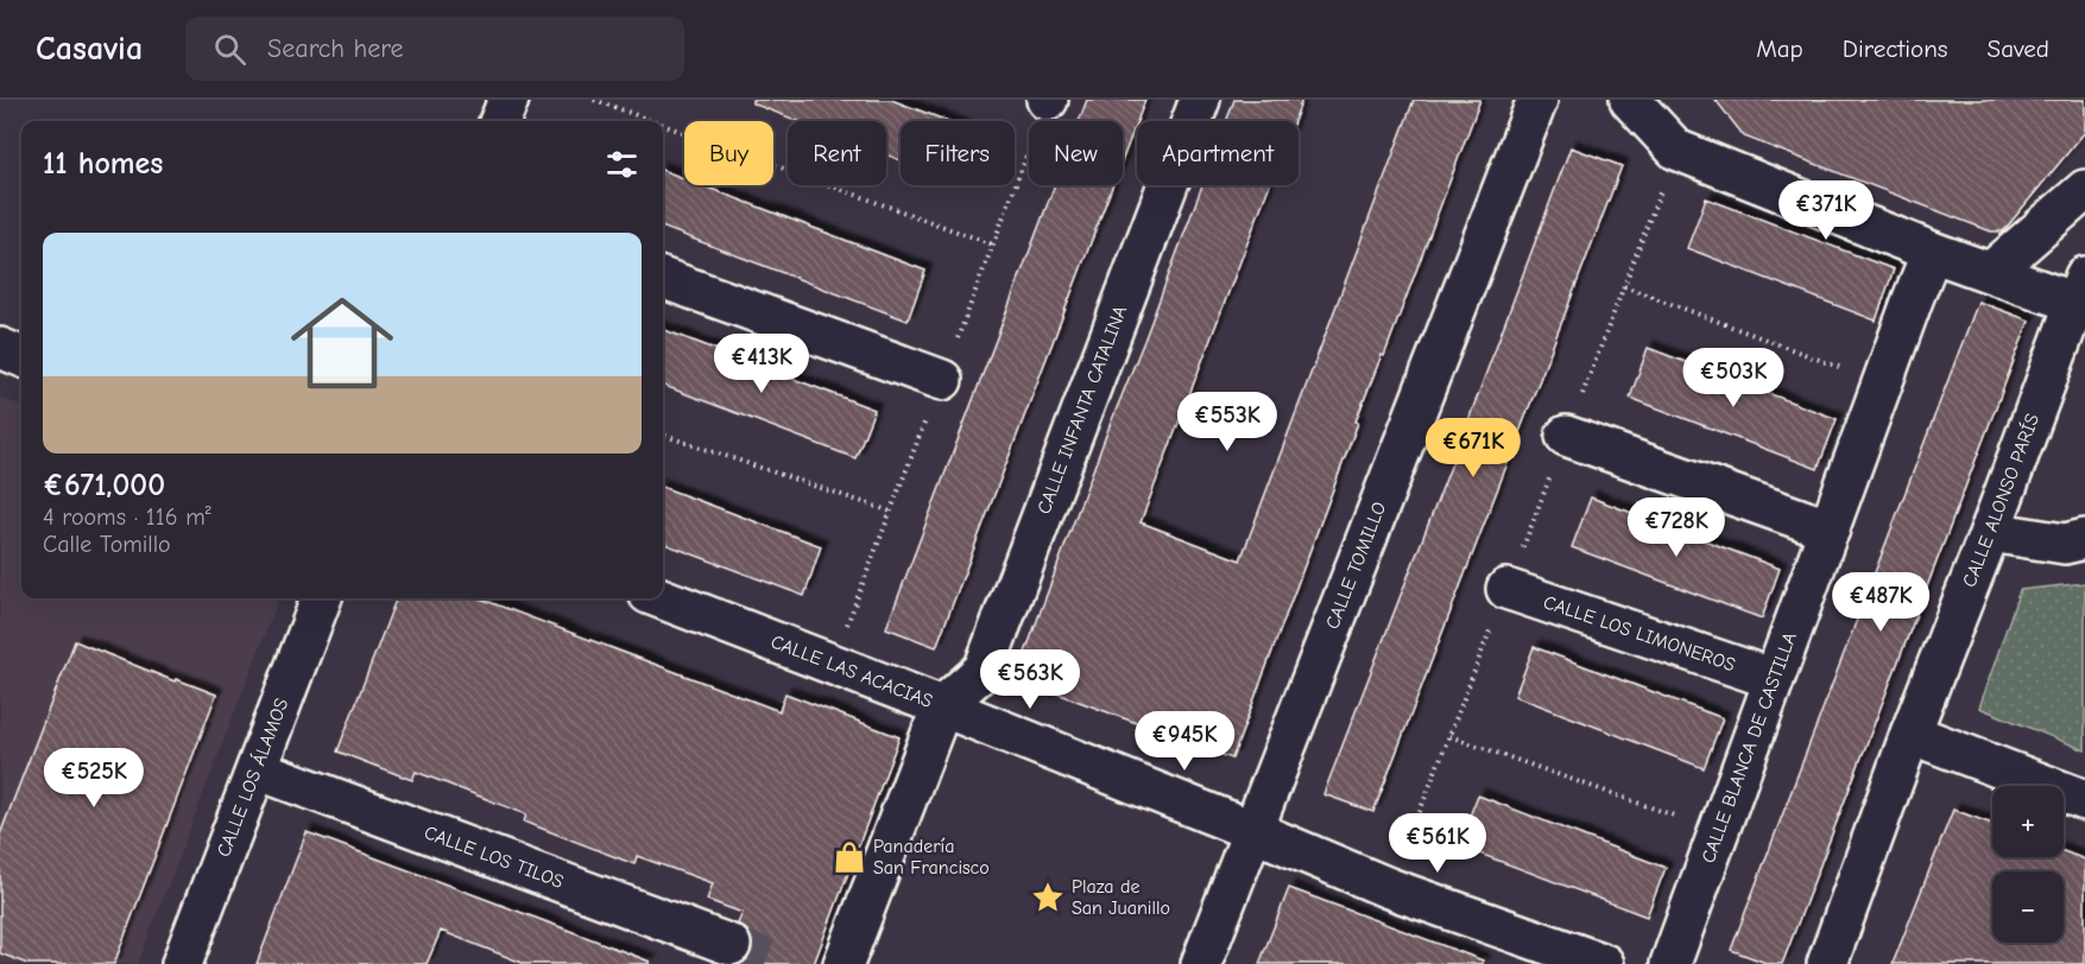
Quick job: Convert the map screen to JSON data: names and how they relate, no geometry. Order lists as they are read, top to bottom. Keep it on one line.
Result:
{"streets":{"street":["CALLE INFANTA CATALINA","CALLE ALONSO PARÍS","CALLE TOMILLO","CALLE LOS LIMONEROS","CALLE LAS ACACIAS","CALLE BLANCA DE CASTILLA","CALLE LOS ÁLAMOS","CALLE LOS TILOS"]},"crossings":[["CALLE INFANTA CATALINA","CALLE LAS ACACIAS"],["CALLE TOMILLO","CALLE LAS ACACIAS"],["CALLE LOS LIMONEROS","CALLE BLANCA DE CASTILLA"],["CALLE LOS ÁLAMOS","CALLE LOS TILOS"]],"places":{"shop":["Panadería San Francisco"],"place":["Plaza de San Juanillo"]},"page":{"header":"Casavia","search":"Search here","nav":["Map","Directions","Saved"],"chip":["Buy","Rent","Filters","New","Apartment"],"heading":"11 homes","price":["€371K","€413K","€503K","€553K","€671K","€728K","€487K","€563K","€945K","€525K","€561K"],"list":[{"name":"€671,000","note":"4 rooms · 116 m² · Calle Tomillo"}],"map_buttons":["+","−"]}}
